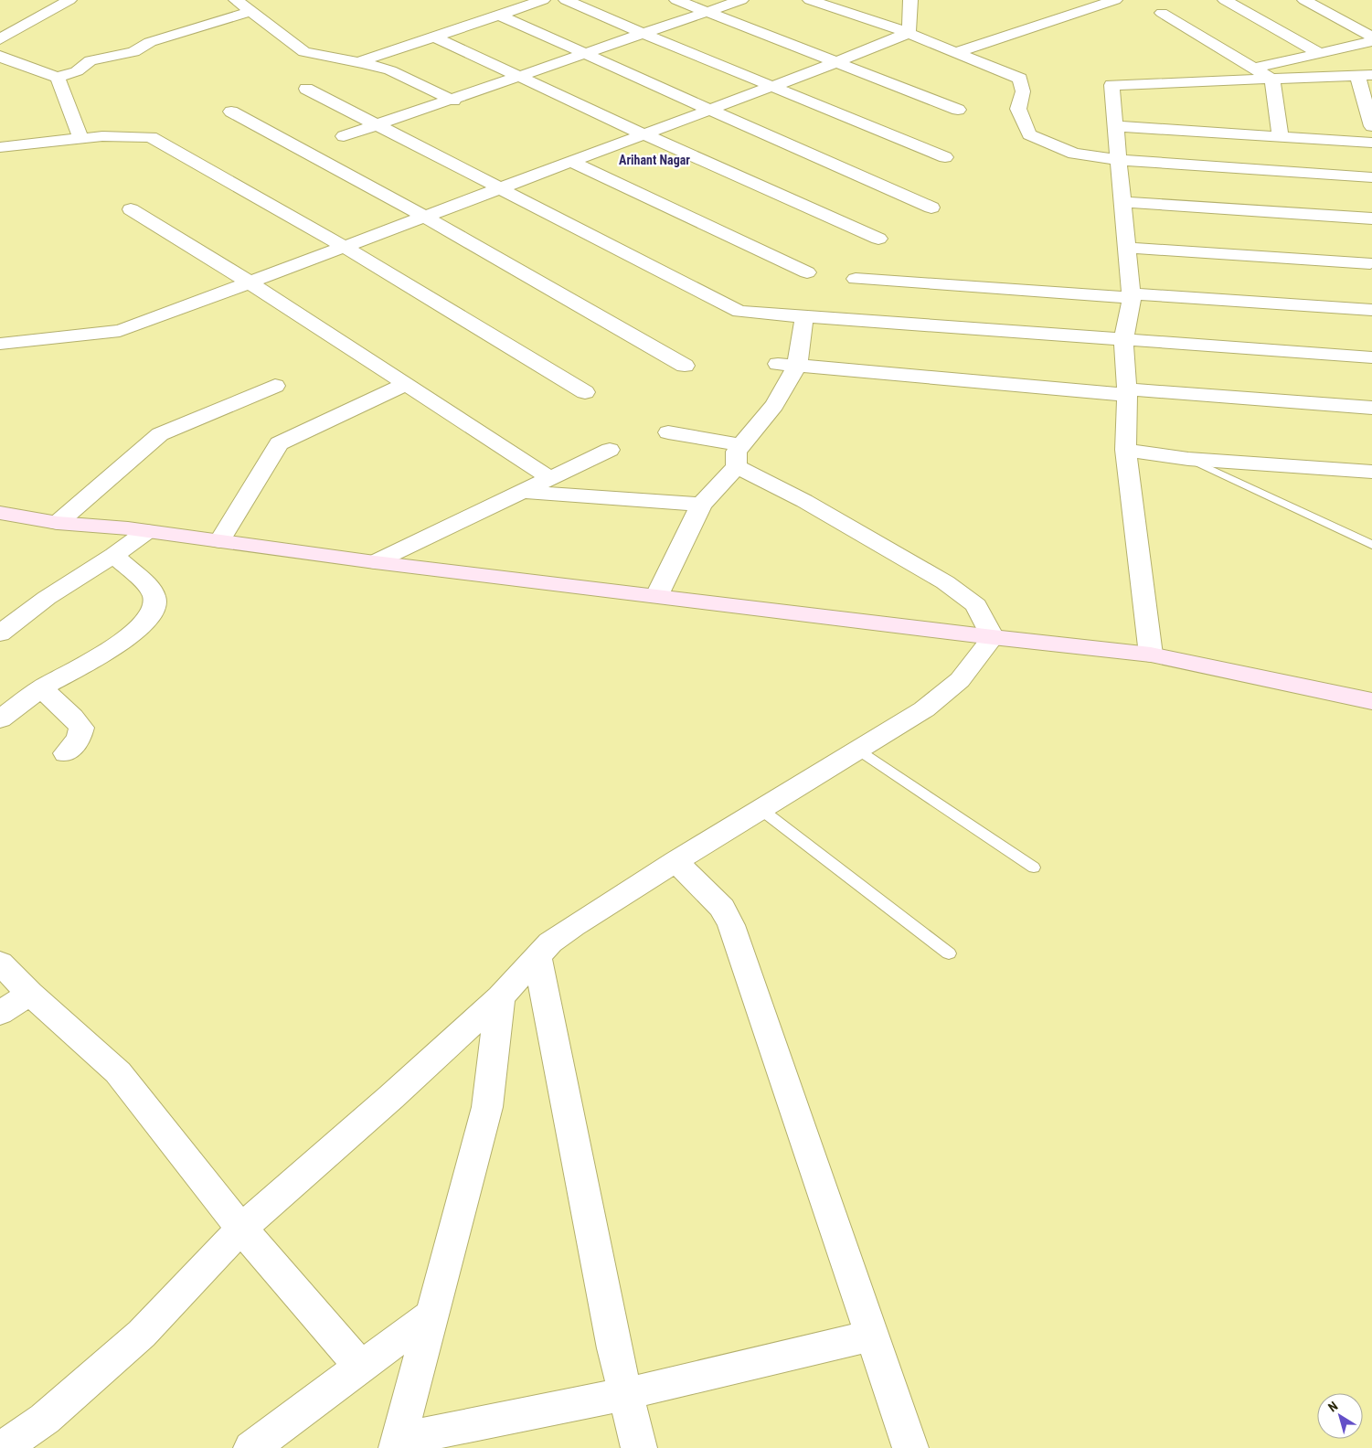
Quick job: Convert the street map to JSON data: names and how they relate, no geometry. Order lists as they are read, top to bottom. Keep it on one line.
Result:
{"districts":["Arihant Nagar"],"north":"top left"}
